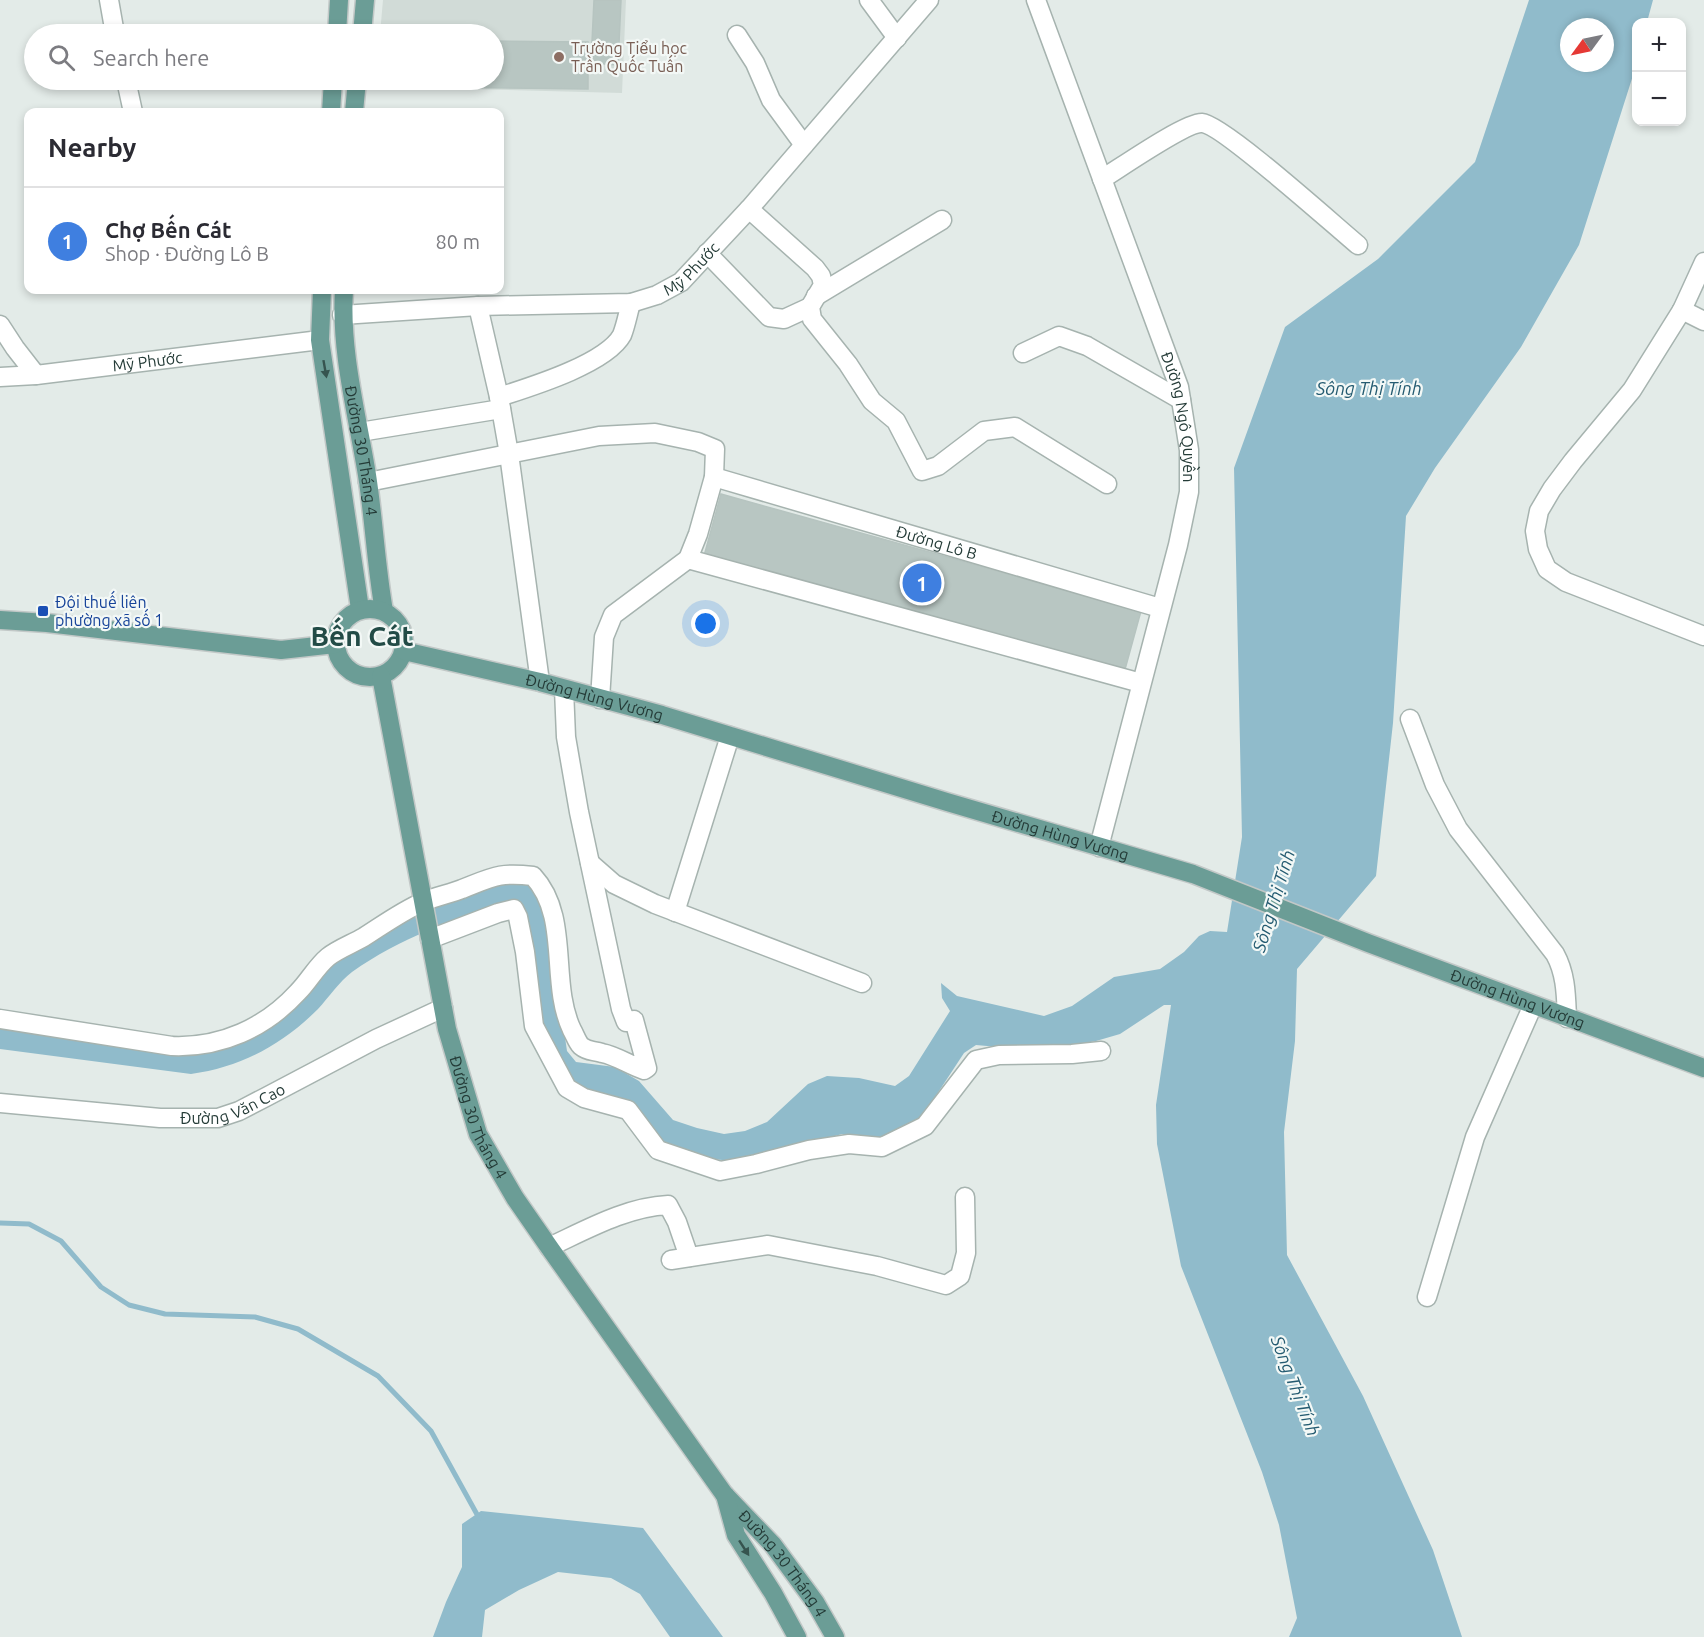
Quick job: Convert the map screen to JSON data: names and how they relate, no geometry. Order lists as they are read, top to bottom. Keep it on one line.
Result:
{"streets":{"main road":["Đường 30 Tháng 4","Đường Hùng Vương"],"street":["Mỹ Phước","Đường Ngô Quyền","Đường Lô B","Đường Văn Cao"]},"crossings":[["Mỹ Phước","Đường 30 Tháng 4"],["Đường Ngô Quyền","Đường Lô B"],["Đường Ngô Quyền","Đường Hùng Vương"],["Đường 30 Tháng 4","Đường Hùng Vương"],["Đường 30 Tháng 4","Đường Văn Cao"]],"districts":["Bến Cát"],"water":["Sông Thị Tính"],"places":{"other":["Trường Tiểu học Trần Quốc Tuấn"],"transit":["Đội thuế liên phường xã số 1"]},"north":"bottom left","page":{"map_buttons":["+","−"],"search":"Search here","heading":"Nearby","list":[{"mark":"1","name":"Chợ Bến Cát","note":"Shop · Đường Lô B","value":"80 m"}],"pins":"1"}}
